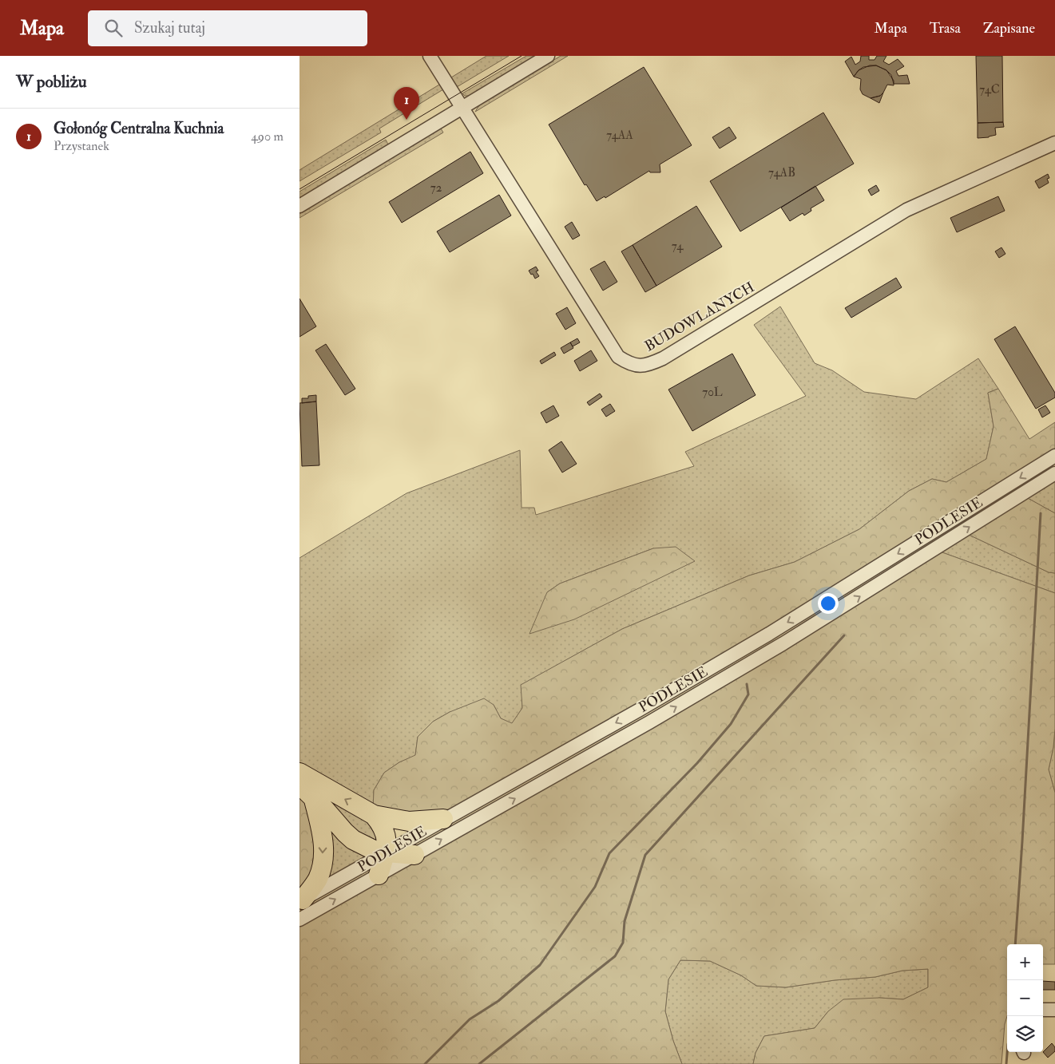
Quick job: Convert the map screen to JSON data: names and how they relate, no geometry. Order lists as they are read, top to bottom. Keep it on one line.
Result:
{"streets":{"street":["BUDOWLANYCH","PODLESIE"]},"house_numbers":["74C","74AA","74AB","72","74","70L"],"page":{"header":"Mapa","search":"Szukaj tutaj","nav":["Mapa","Trasa","Zapisane"],"heading":"W pobliżu","pins":"1","list":[{"mark":"1","name":"Gołonóg Centralna Kuchnia","note":"Przystanek","value":"490 m"}],"map_buttons":["+","−"]}}
